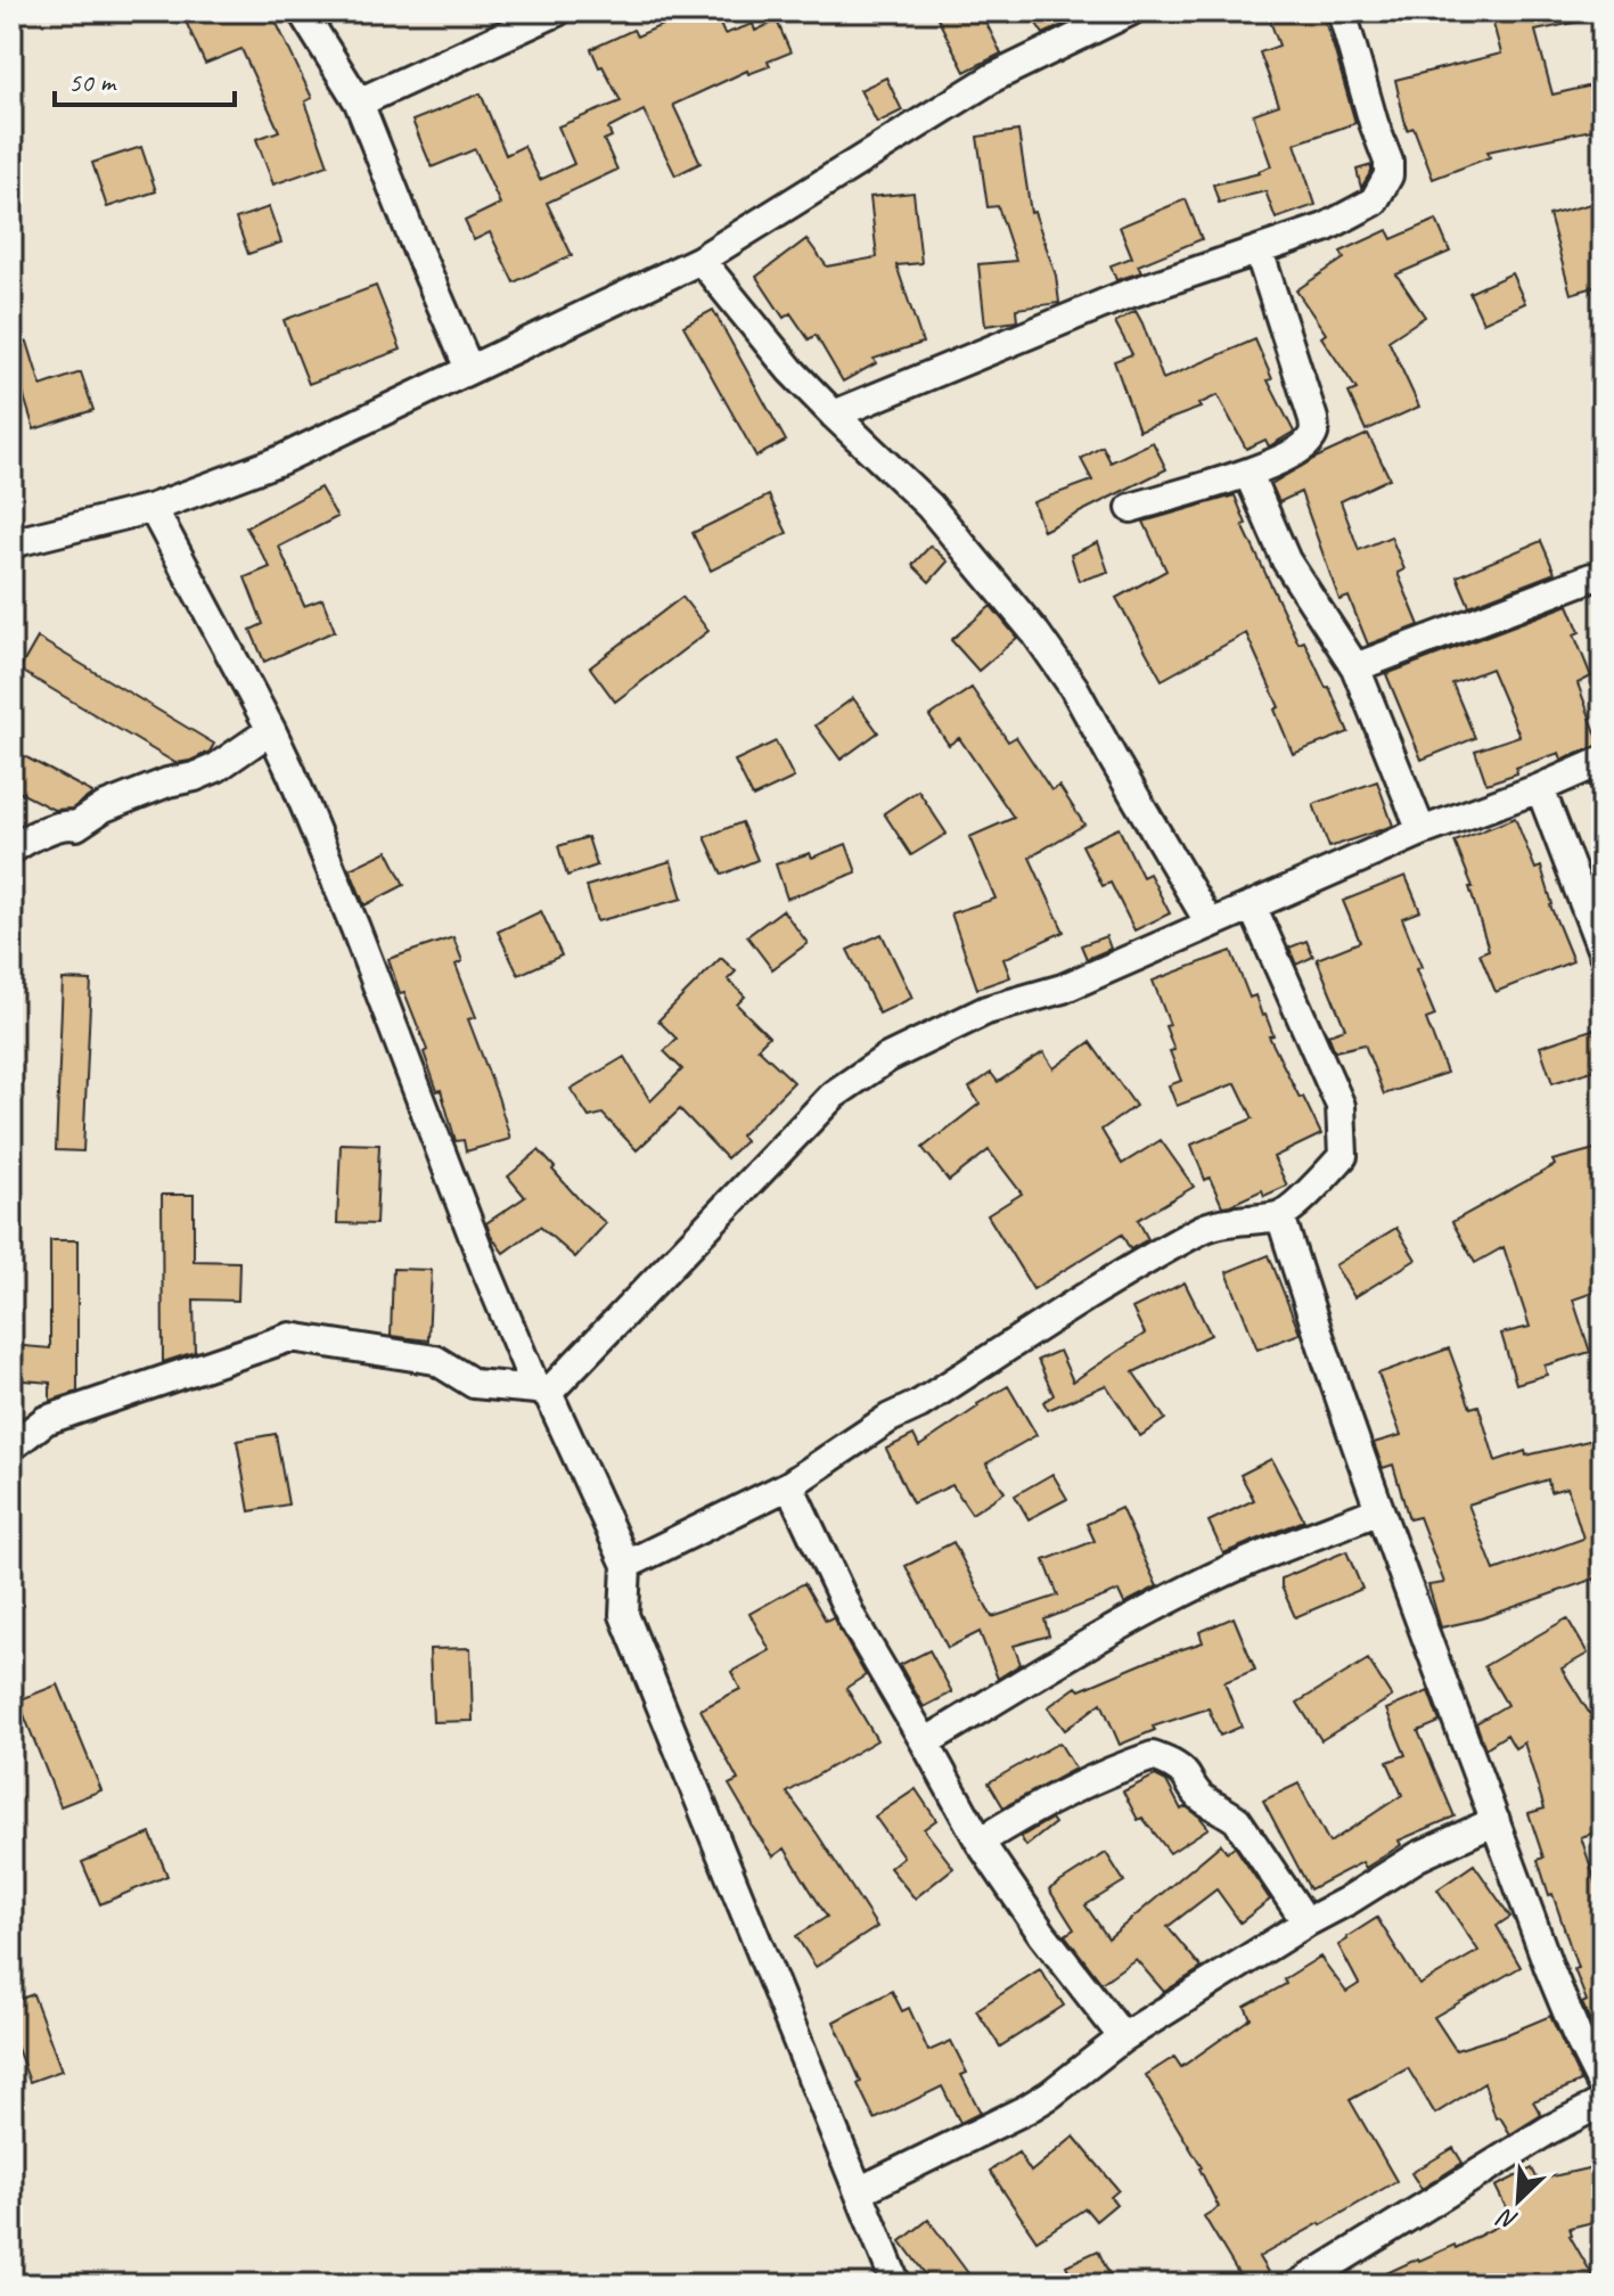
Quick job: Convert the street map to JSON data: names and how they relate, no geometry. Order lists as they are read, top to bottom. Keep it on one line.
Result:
{"scale_bar":"50 m","north":"bottom left"}
